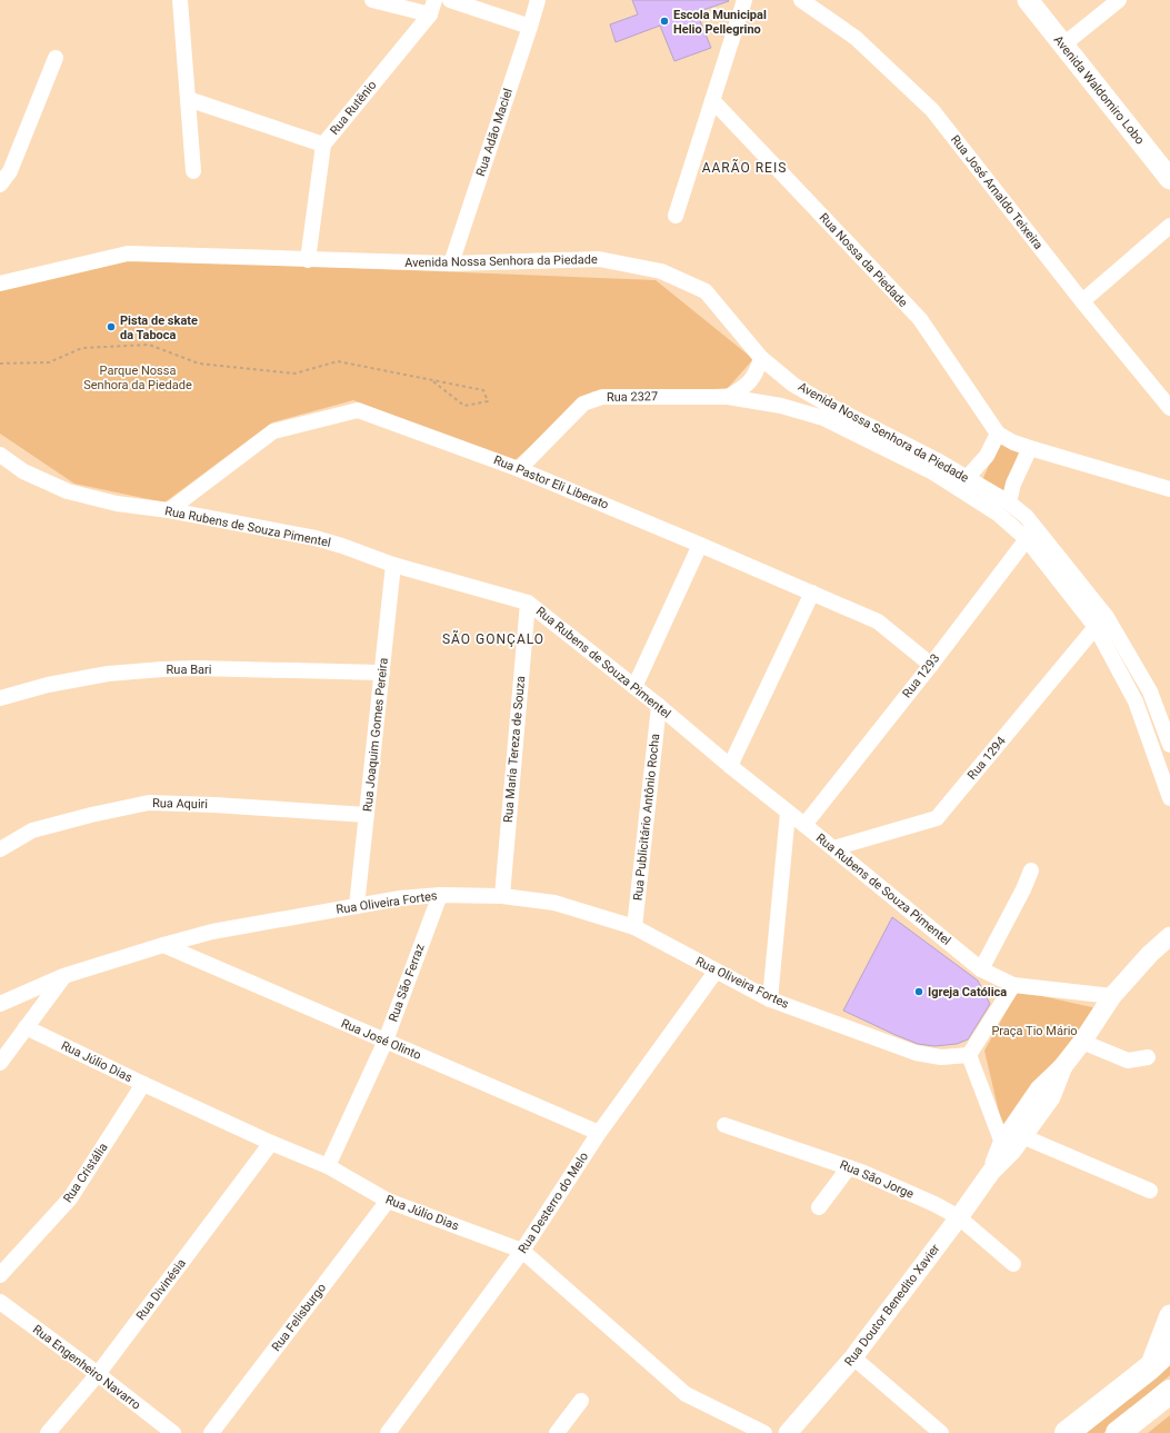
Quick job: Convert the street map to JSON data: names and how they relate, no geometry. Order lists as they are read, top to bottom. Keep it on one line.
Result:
{"streets":{"main road":["Avenida Waldomiro Lobo"],"street":["Rua Rutênio","Rua Adão Maciel","Rua José Arnaldo Teixeira","Rua Nossa da Piedade","Avenida Nossa Senhora da Piedade","Rua 2327","Rua Pastor Eli Liberato","Rua Rubens de Souza Pimentel","Rua Bari","Rua 1293","Rua Joaquim Gomes Pereira","Rua Maria Tereza de Souza","Rua 1294","Rua Aquiri","Rua Publicitário Antônio Rocha","Rua Oliveira Fortes","Rua São Ferraz","Rua José Olinto","Rua Júlio Dias","Rua Cristália","Rua São Jorge","Rua Desterro do Melo","Rua Divinésia","Rua Doutor Benedito Xavier","Rua Felisburgo","Rua Engenheiro Navarro"]},"crossings":[["Rua Rutênio","Avenida Nossa Senhora da Piedade"],["Rua Adão Maciel","Avenida Nossa Senhora da Piedade"],["Avenida Nossa Senhora da Piedade","Rua 2327"],["Avenida Nossa Senhora da Piedade","Rua 1293"],["Avenida Nossa Senhora da Piedade","Rua 1294"],["Rua 2327","Rua Pastor Eli Liberato"],["Rua Pastor Eli Liberato","Rua Rubens de Souza Pimentel"],["Rua Pastor Eli Liberato","Rua 1293"],["Rua Rubens de Souza Pimentel","Rua 1293"],["Rua Rubens de Souza Pimentel","Rua Joaquim Gomes Pereira"],["Rua Rubens de Souza Pimentel","Rua Maria Tereza de Souza"],["Rua Rubens de Souza Pimentel","Rua 1294"],["Rua Rubens de Souza Pimentel","Rua Publicitário Antônio Rocha"],["Rua Rubens de Souza Pimentel","Rua Doutor Benedito Xavier"],["Rua Bari","Rua Joaquim Gomes Pereira"],["Rua Joaquim Gomes Pereira","Rua Aquiri"],["Rua Joaquim Gomes Pereira","Rua Oliveira Fortes"],["Rua Maria Tereza de Souza","Rua Oliveira Fortes"],["Rua Publicitário Antônio Rocha","Rua Oliveira Fortes"],["Rua Oliveira Fortes","Rua São Ferraz"],["Rua Oliveira Fortes","Rua José Olinto"],["Rua Oliveira Fortes","Rua Desterro do Melo"],["Rua São Ferraz","Rua José Olinto"],["Rua São Ferraz","Rua Júlio Dias"],["Rua José Olinto","Rua Desterro do Melo"],["Rua Júlio Dias","Rua Cristália"],["Rua Júlio Dias","Rua Desterro do Melo"],["Rua Júlio Dias","Rua Divinésia"],["Rua Júlio Dias","Rua Felisburgo"],["Rua São Jorge","Rua Doutor Benedito Xavier"],["Rua Divinésia","Rua Engenheiro Navarro"]],"districts":["AARÃO REIS","SÃO GONÇALO"],"parks":["Parque Nossa Senhora da Piedade","Praça Tio Mário"],"places":["Escola Municipal Helio Pellegrino","Pista de skate da Taboca","Igreja Católica"]}
